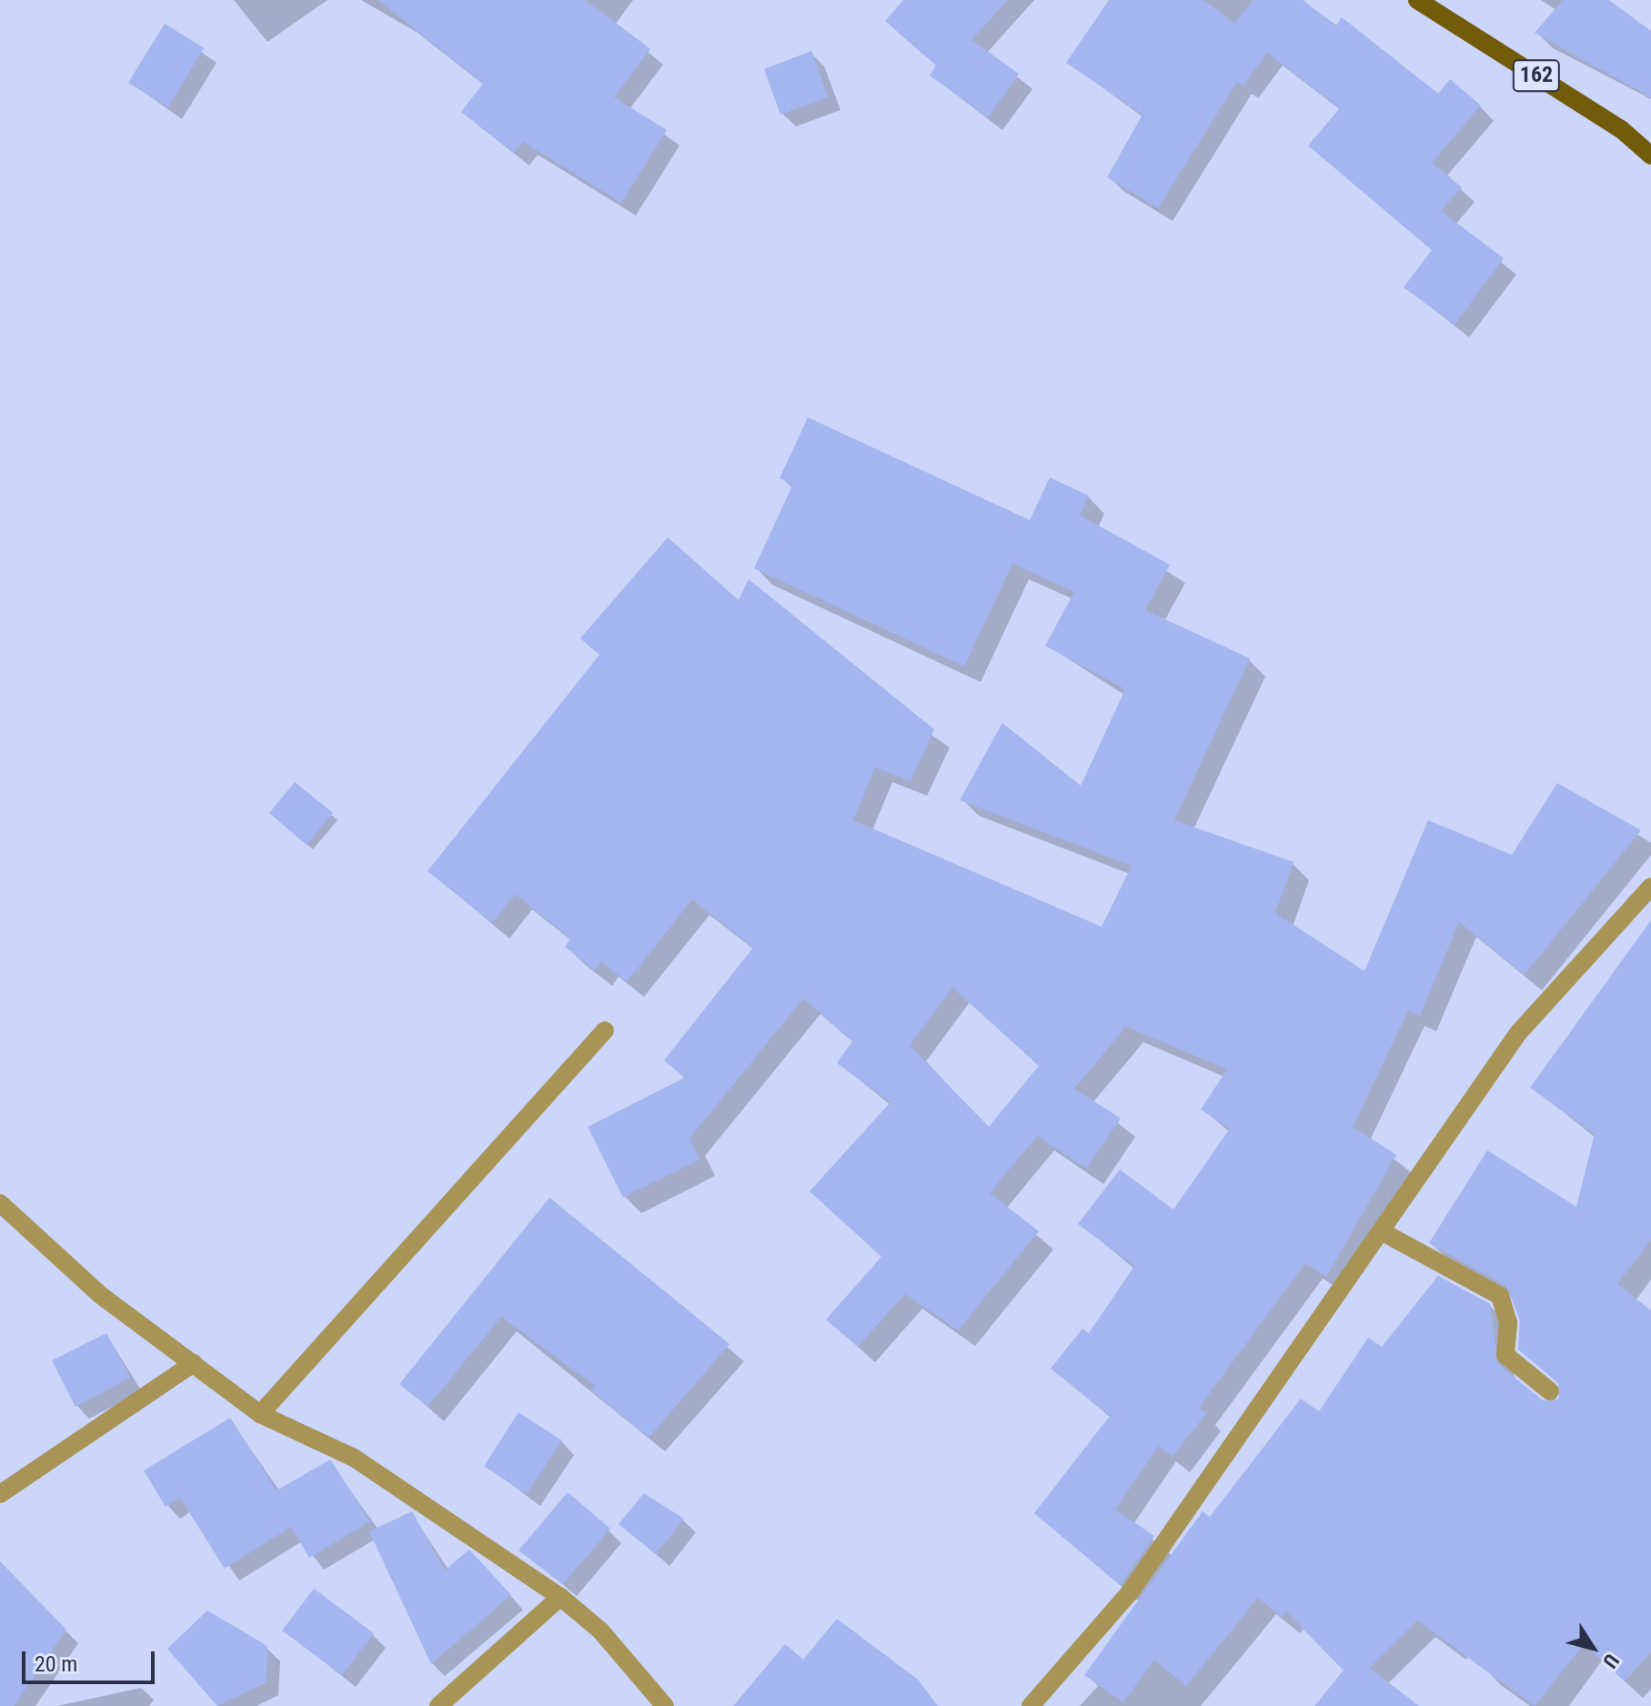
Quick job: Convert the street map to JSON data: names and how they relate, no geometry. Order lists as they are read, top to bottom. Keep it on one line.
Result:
{"streets":{"main road":["162"]},"scale_bar":"20 m","north":"bottom right"}
